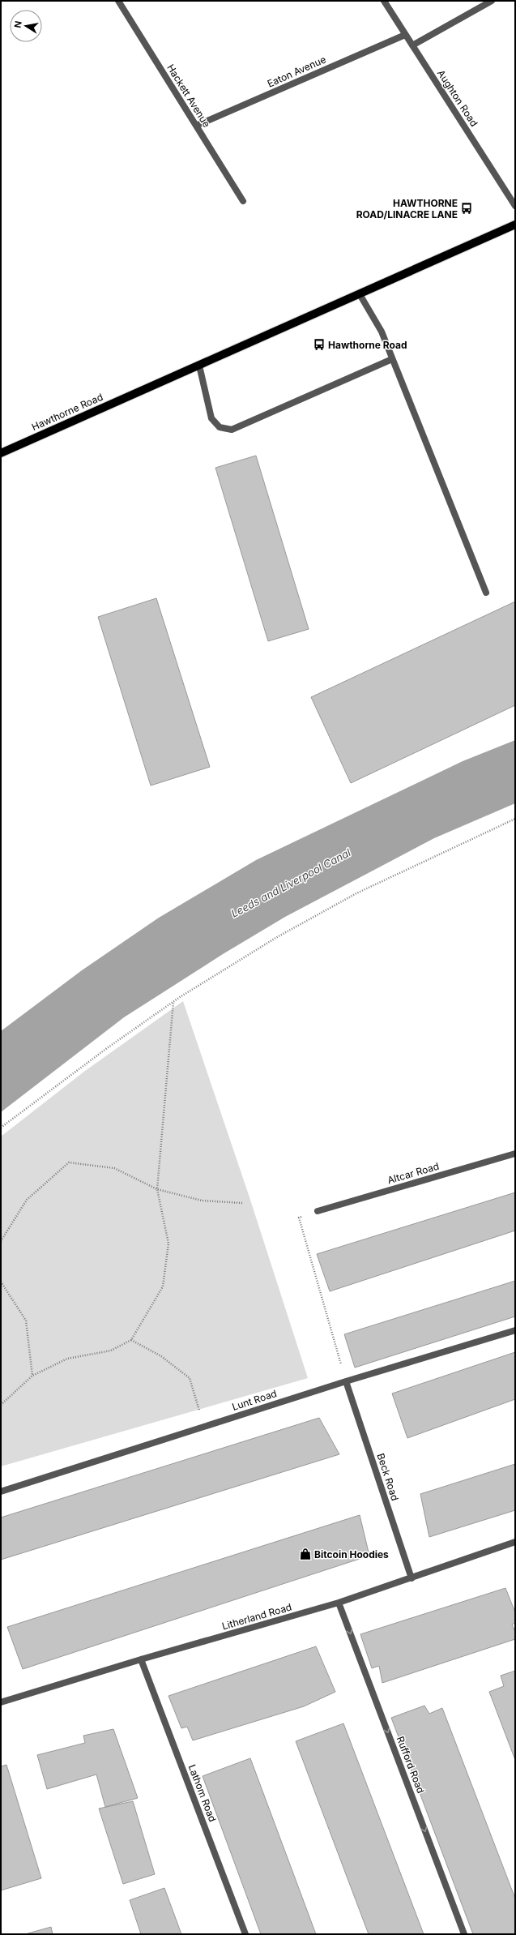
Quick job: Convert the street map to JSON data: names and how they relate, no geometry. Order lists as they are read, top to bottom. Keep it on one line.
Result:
{"streets":{"main road":["Hawthorne Road"],"street":["Eaton Avenue","Hackett Avenue","Aughton Road","Altcar Road","Lunt Road","Beck Road","Litherland Road","Rufford Road","Lathom Road"]},"crossings":[["Eaton Avenue","Hackett Avenue"],["Eaton Avenue","Aughton Road"],["Lunt Road","Beck Road"],["Beck Road","Litherland Road"],["Litherland Road","Rufford Road"],["Litherland Road","Lathom Road"]],"one_way":["Rufford Road"],"water":["Leeds and Liverpool Canal"],"places":{"bus stop":["HAWTHORNE ROAD/LINACRE LANE","Hawthorne Road"],"shop":["Bitcoin Hoodies"]},"north":"left"}
